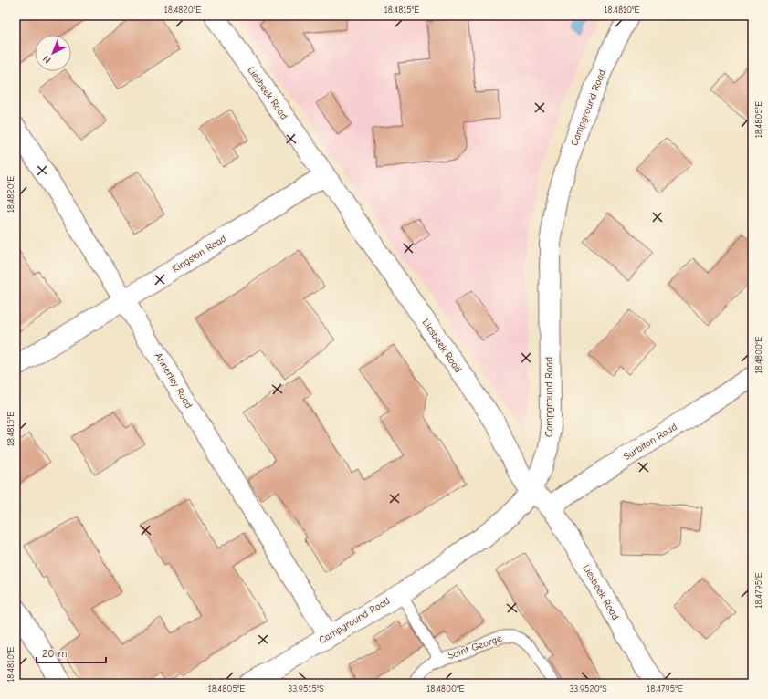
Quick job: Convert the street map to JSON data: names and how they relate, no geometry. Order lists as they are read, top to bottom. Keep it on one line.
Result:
{"streets":{"street":["Liesbeek Road","Campground Road","Kingston Road","Annerley Road","Surbiton Road"],"lane":["Saint George"]},"crossings":[["Liesbeek Road","Campground Road"],["Liesbeek Road","Kingston Road"],["Liesbeek Road","Surbiton Road"],["Campground Road","Annerley Road"],["Campground Road","Saint George"],["Kingston Road","Annerley Road"]],"scale_bar":"20 m","north":"bottom left","coordinates":["18.4820°E","18.4815°E","18.4810°E","18.4805°E","18.4800°E","18.4795°E","33.9515°S","33.9520°S"]}
